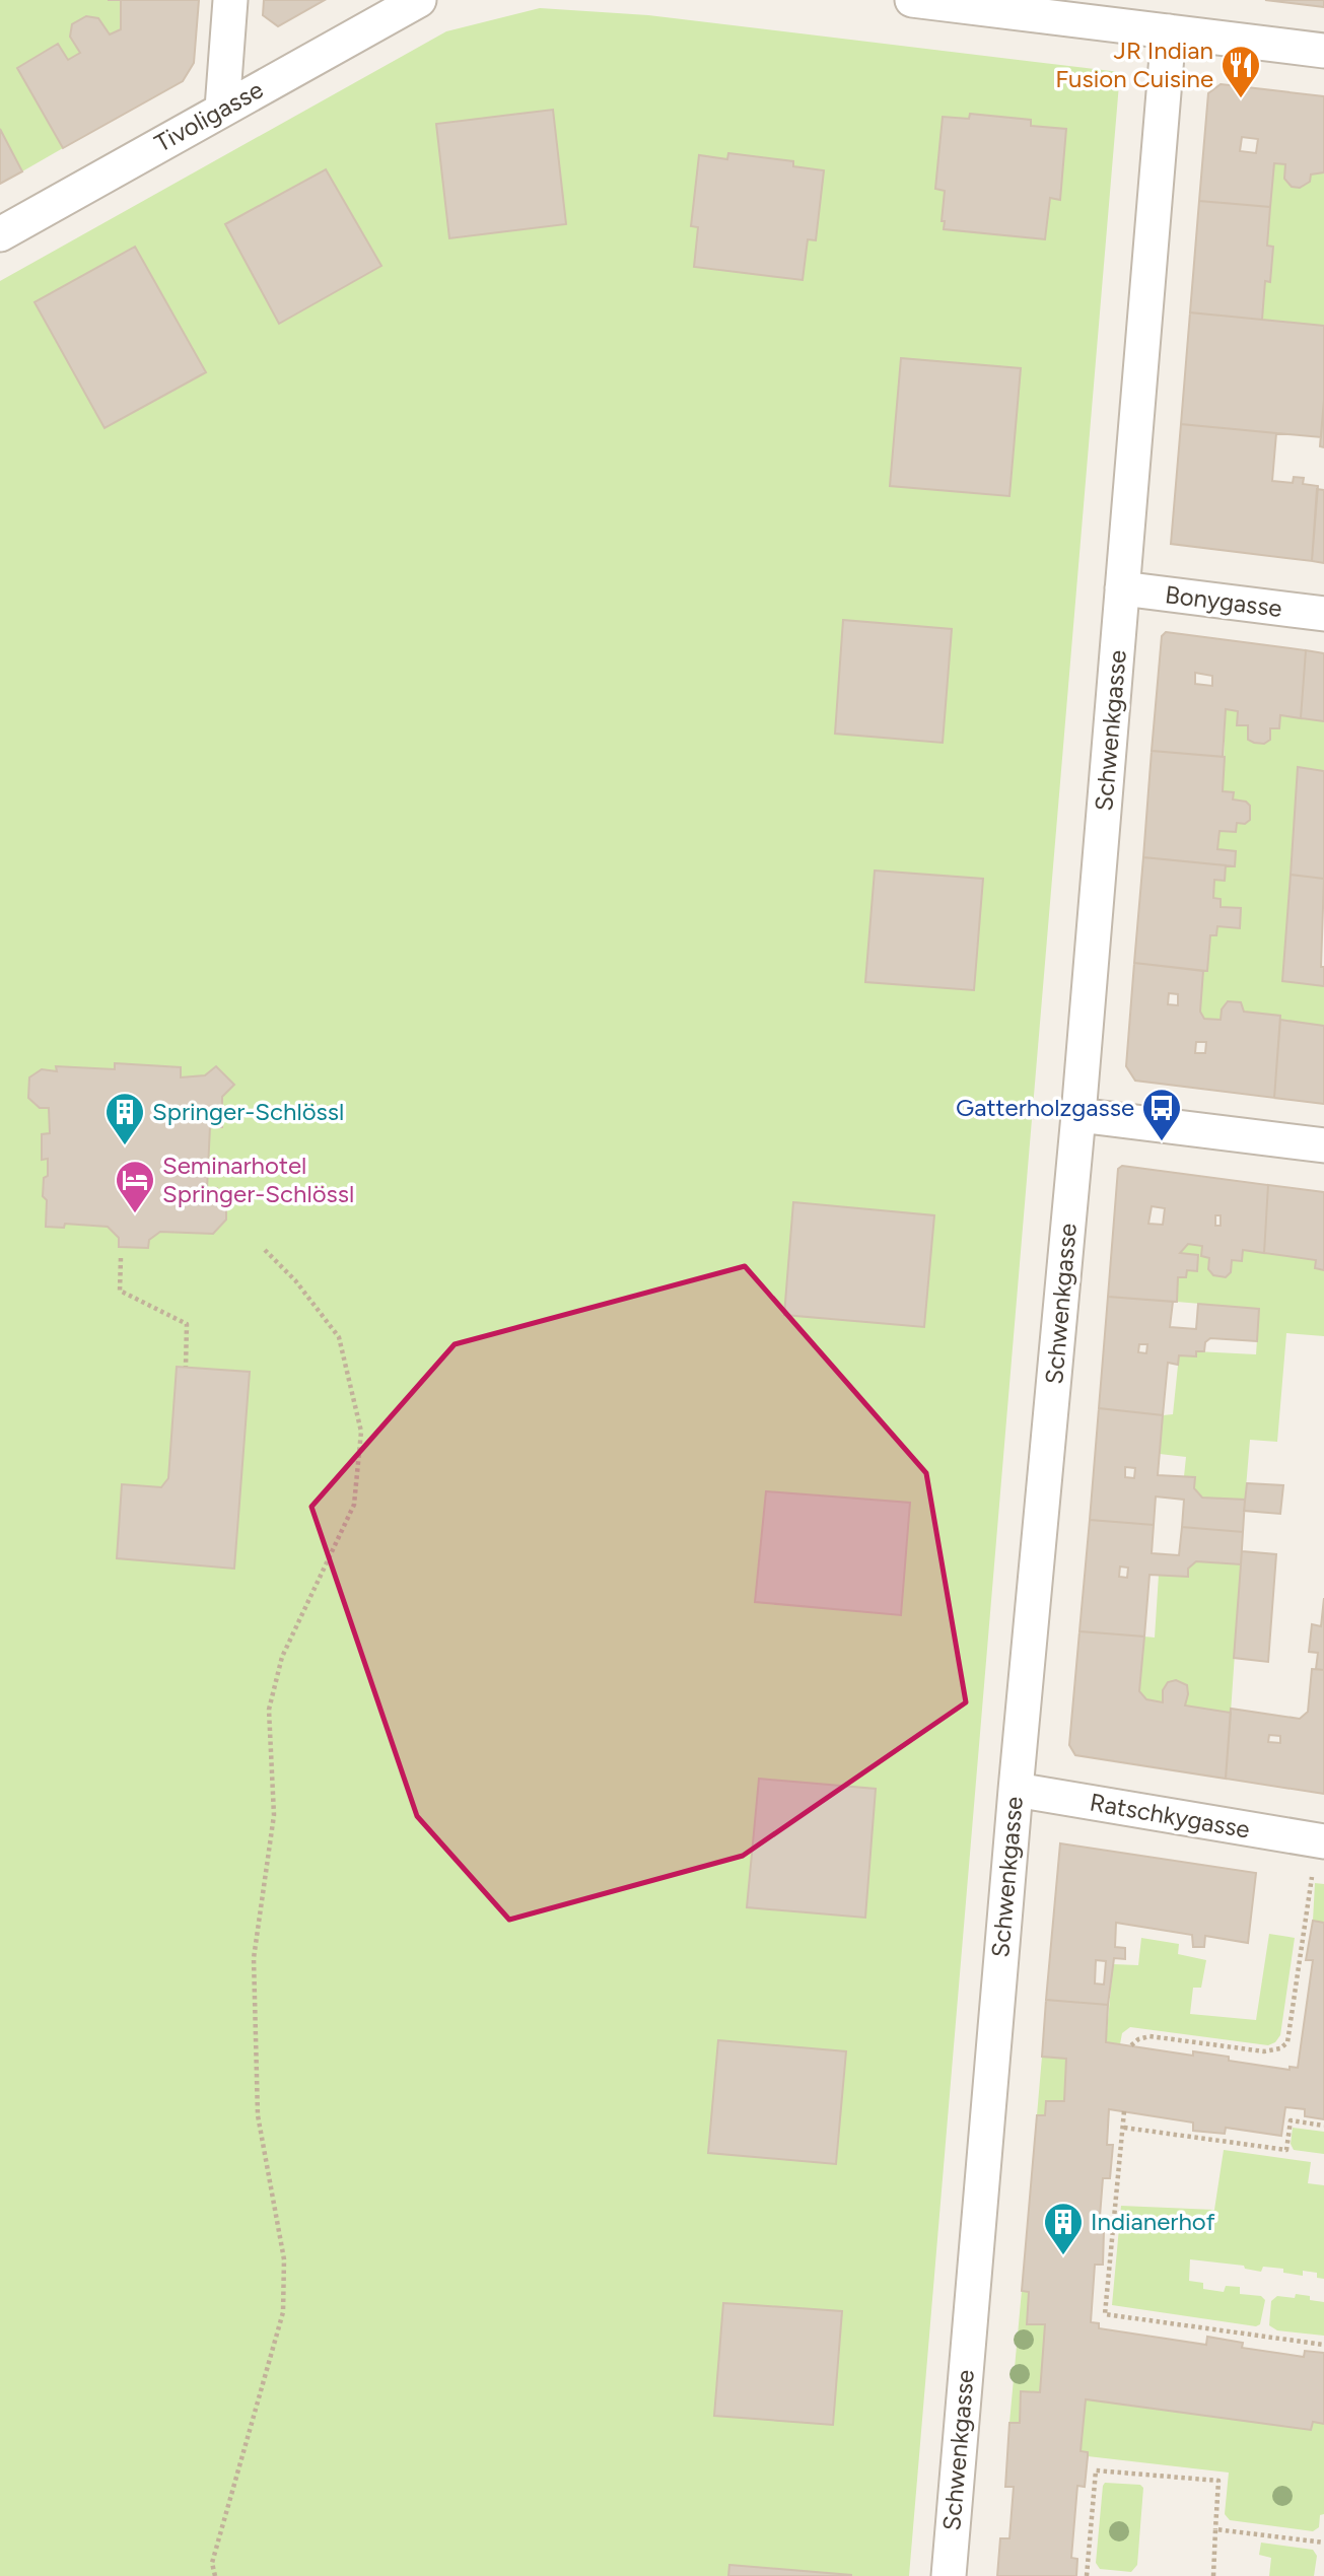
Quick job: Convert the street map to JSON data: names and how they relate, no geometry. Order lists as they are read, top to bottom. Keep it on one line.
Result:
{"streets":{"street":["Tivoligasse","Bonygasse","Schwenkgasse","Ratschkygasse"]},"crossings":[["Bonygasse","Schwenkgasse"],["Schwenkgasse","Ratschkygasse"]],"places":{"restaurant":["JR Indian Fusion Cuisine"],"bus stop":["Gatterholzgasse"],"building":["Springer-Schlössl","Indianerhof"],"hotel":["Seminarhotel Springer-Schlössl"]}}
